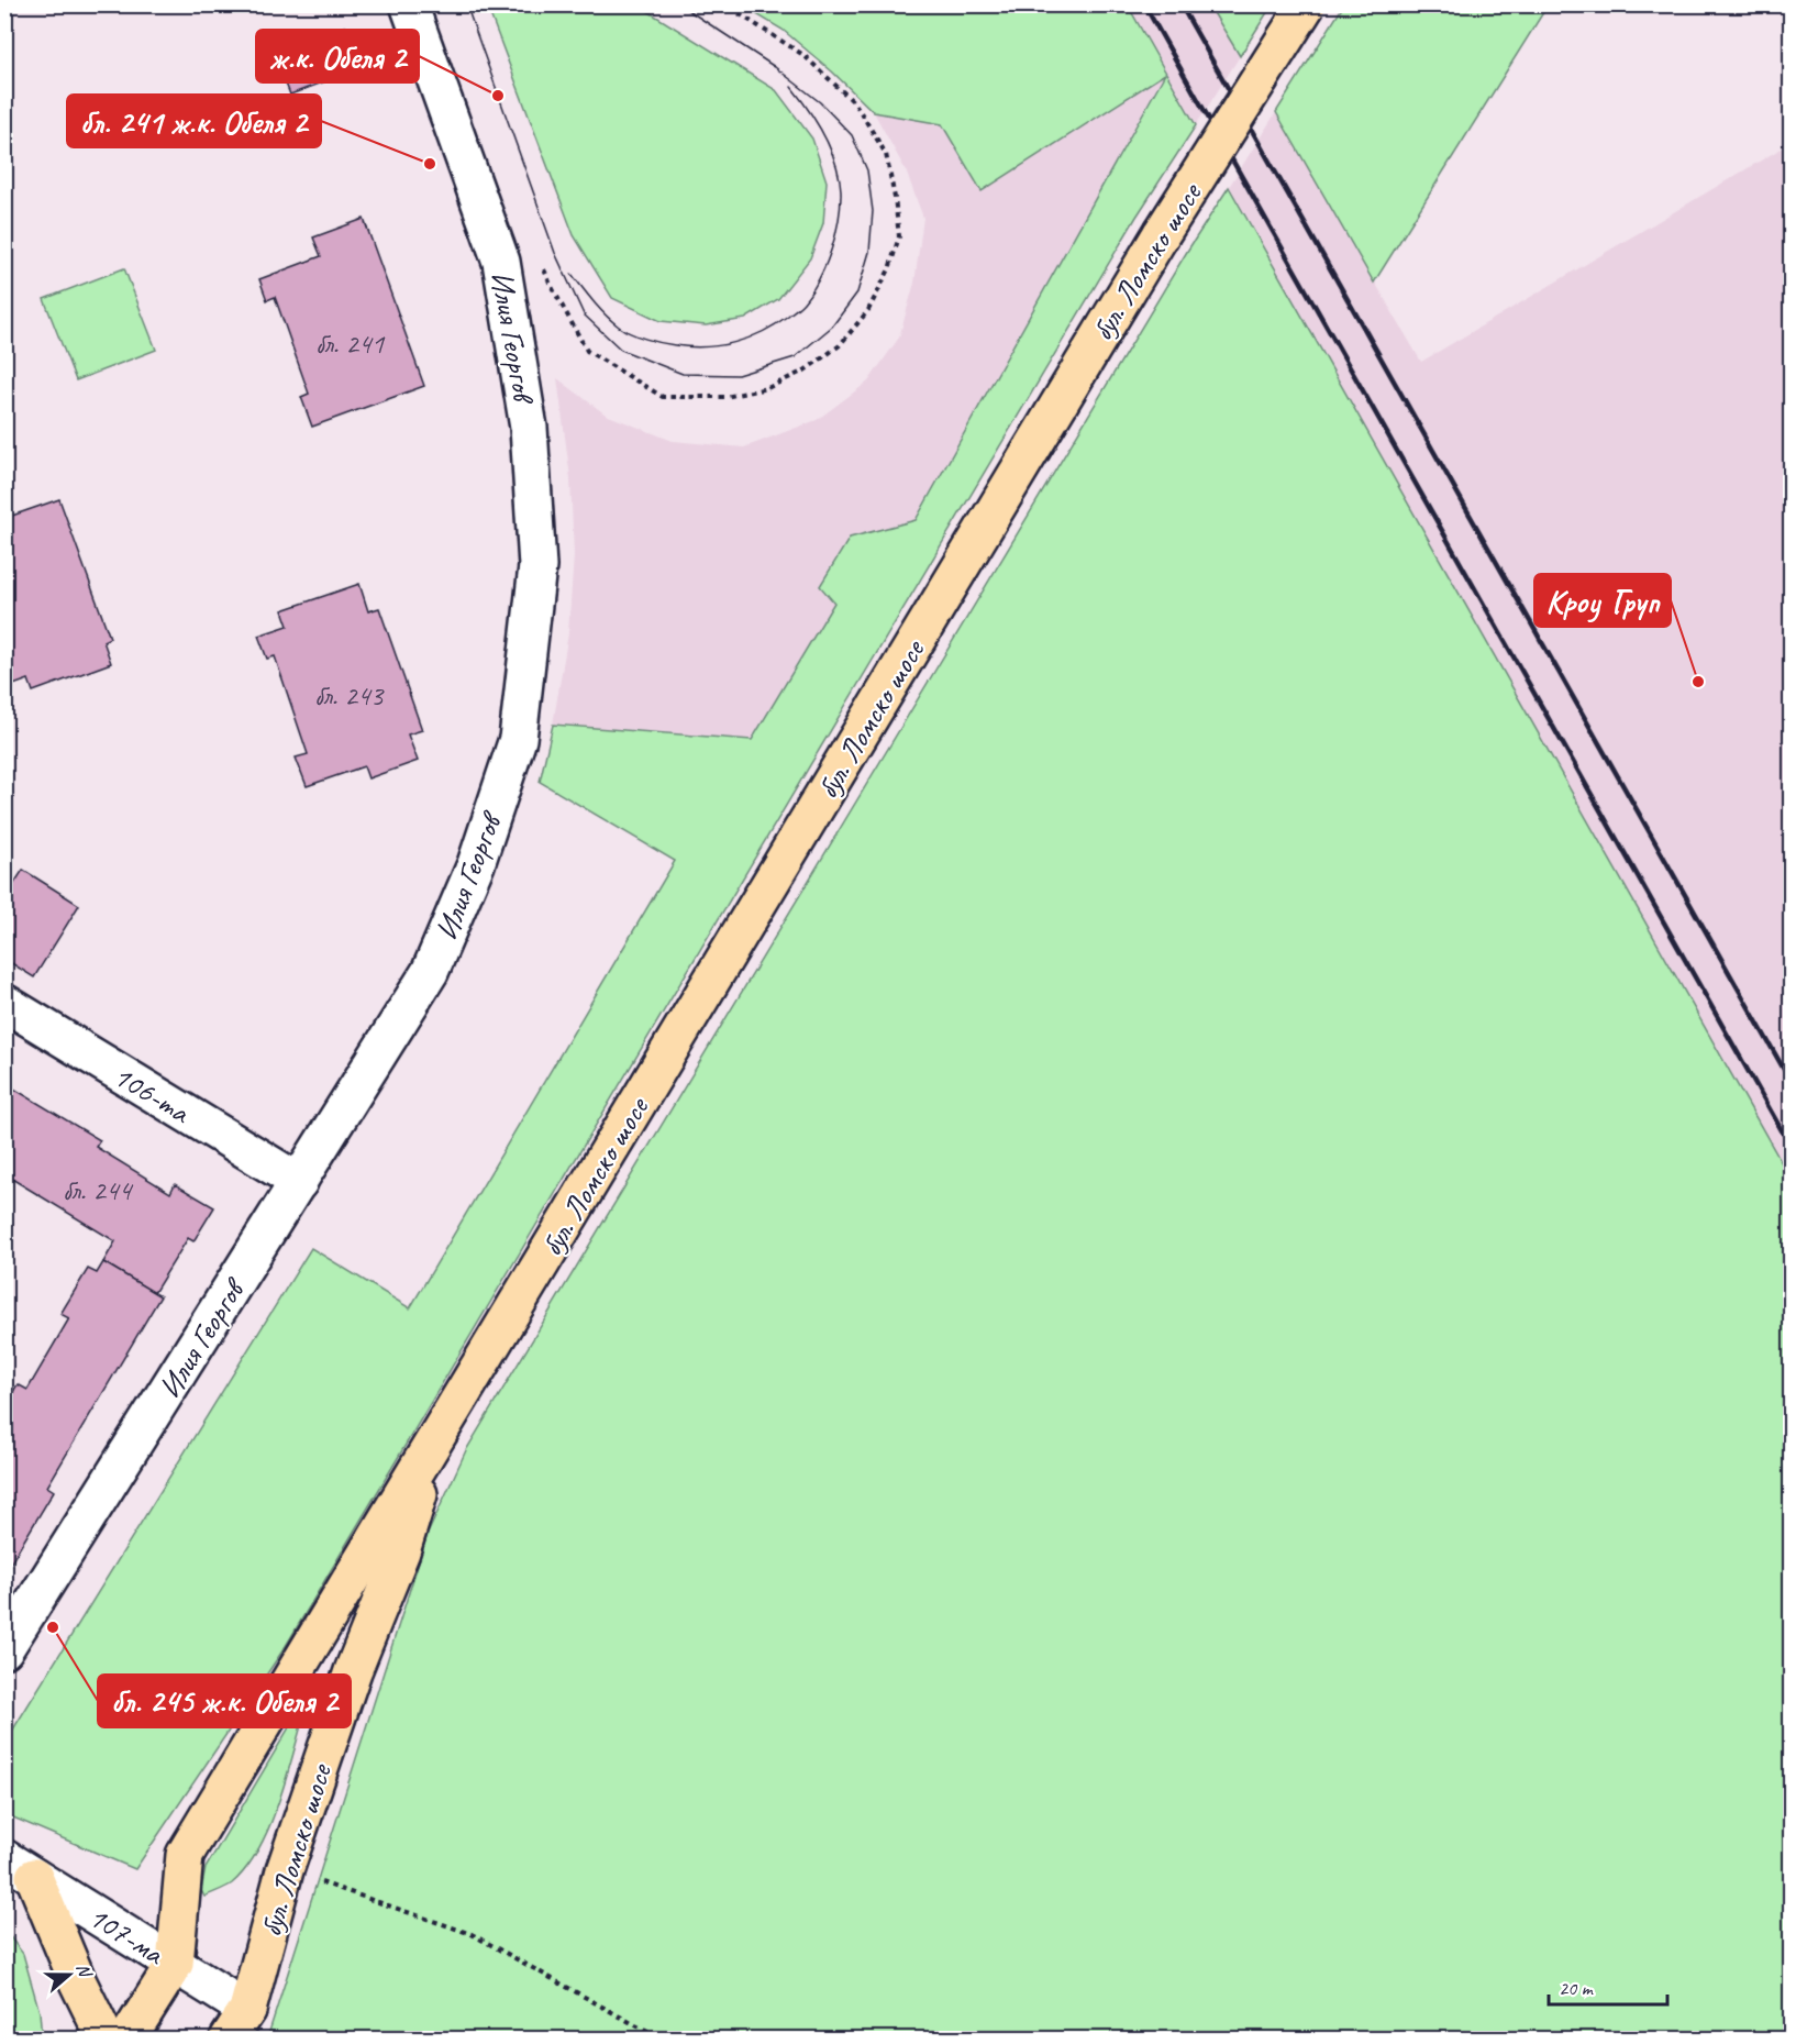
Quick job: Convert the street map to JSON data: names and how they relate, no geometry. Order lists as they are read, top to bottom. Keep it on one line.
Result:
{"streets":{"main road":["бул. Ломско шосе"],"street":["Илия Георгов","106-та","107-ма"]},"crossings":[["бул. Ломско шосе","107-ма"],["Илия Георгов","106-та"]],"places":["ж.к. Обеля 2","бл. 241 ж.к. Обеля 2","Кроу Груп","бл. 245 ж.к. Обеля 2"],"house_numbers":["бл. 241","бл. 243","бл. 244"],"scale_bar":"20 m","north":"right"}
